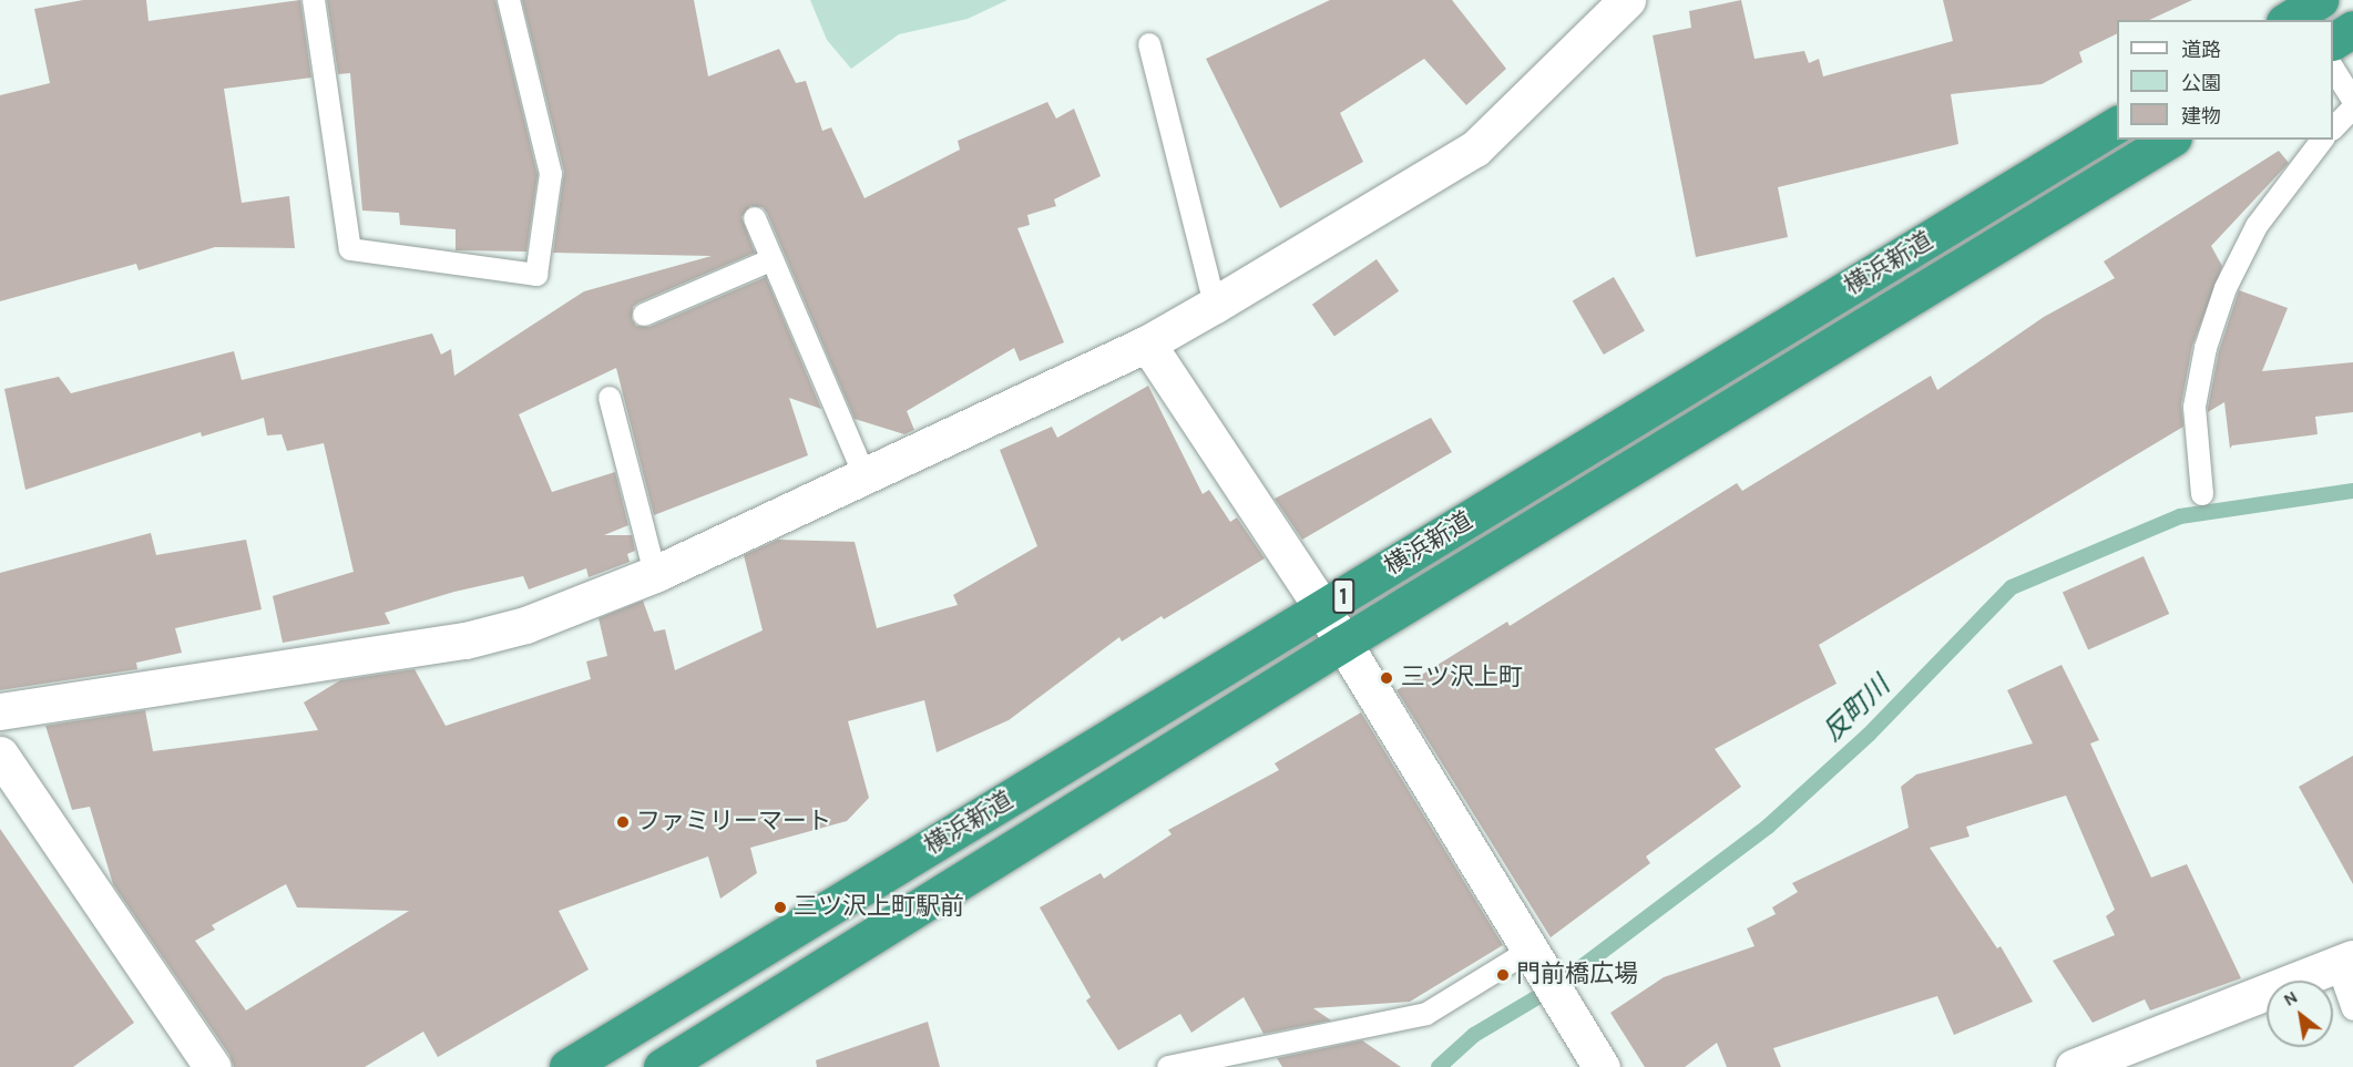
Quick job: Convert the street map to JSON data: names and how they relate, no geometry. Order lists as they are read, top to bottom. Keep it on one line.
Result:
{"streets":{"highway":["横浜新道","1"]},"water":["反町川"],"places":["三ツ沢上町","ファミリーマート","三ツ沢上町駅前","門前橋広場"],"legend":["道路","公園","建物"],"north":"top left"}
